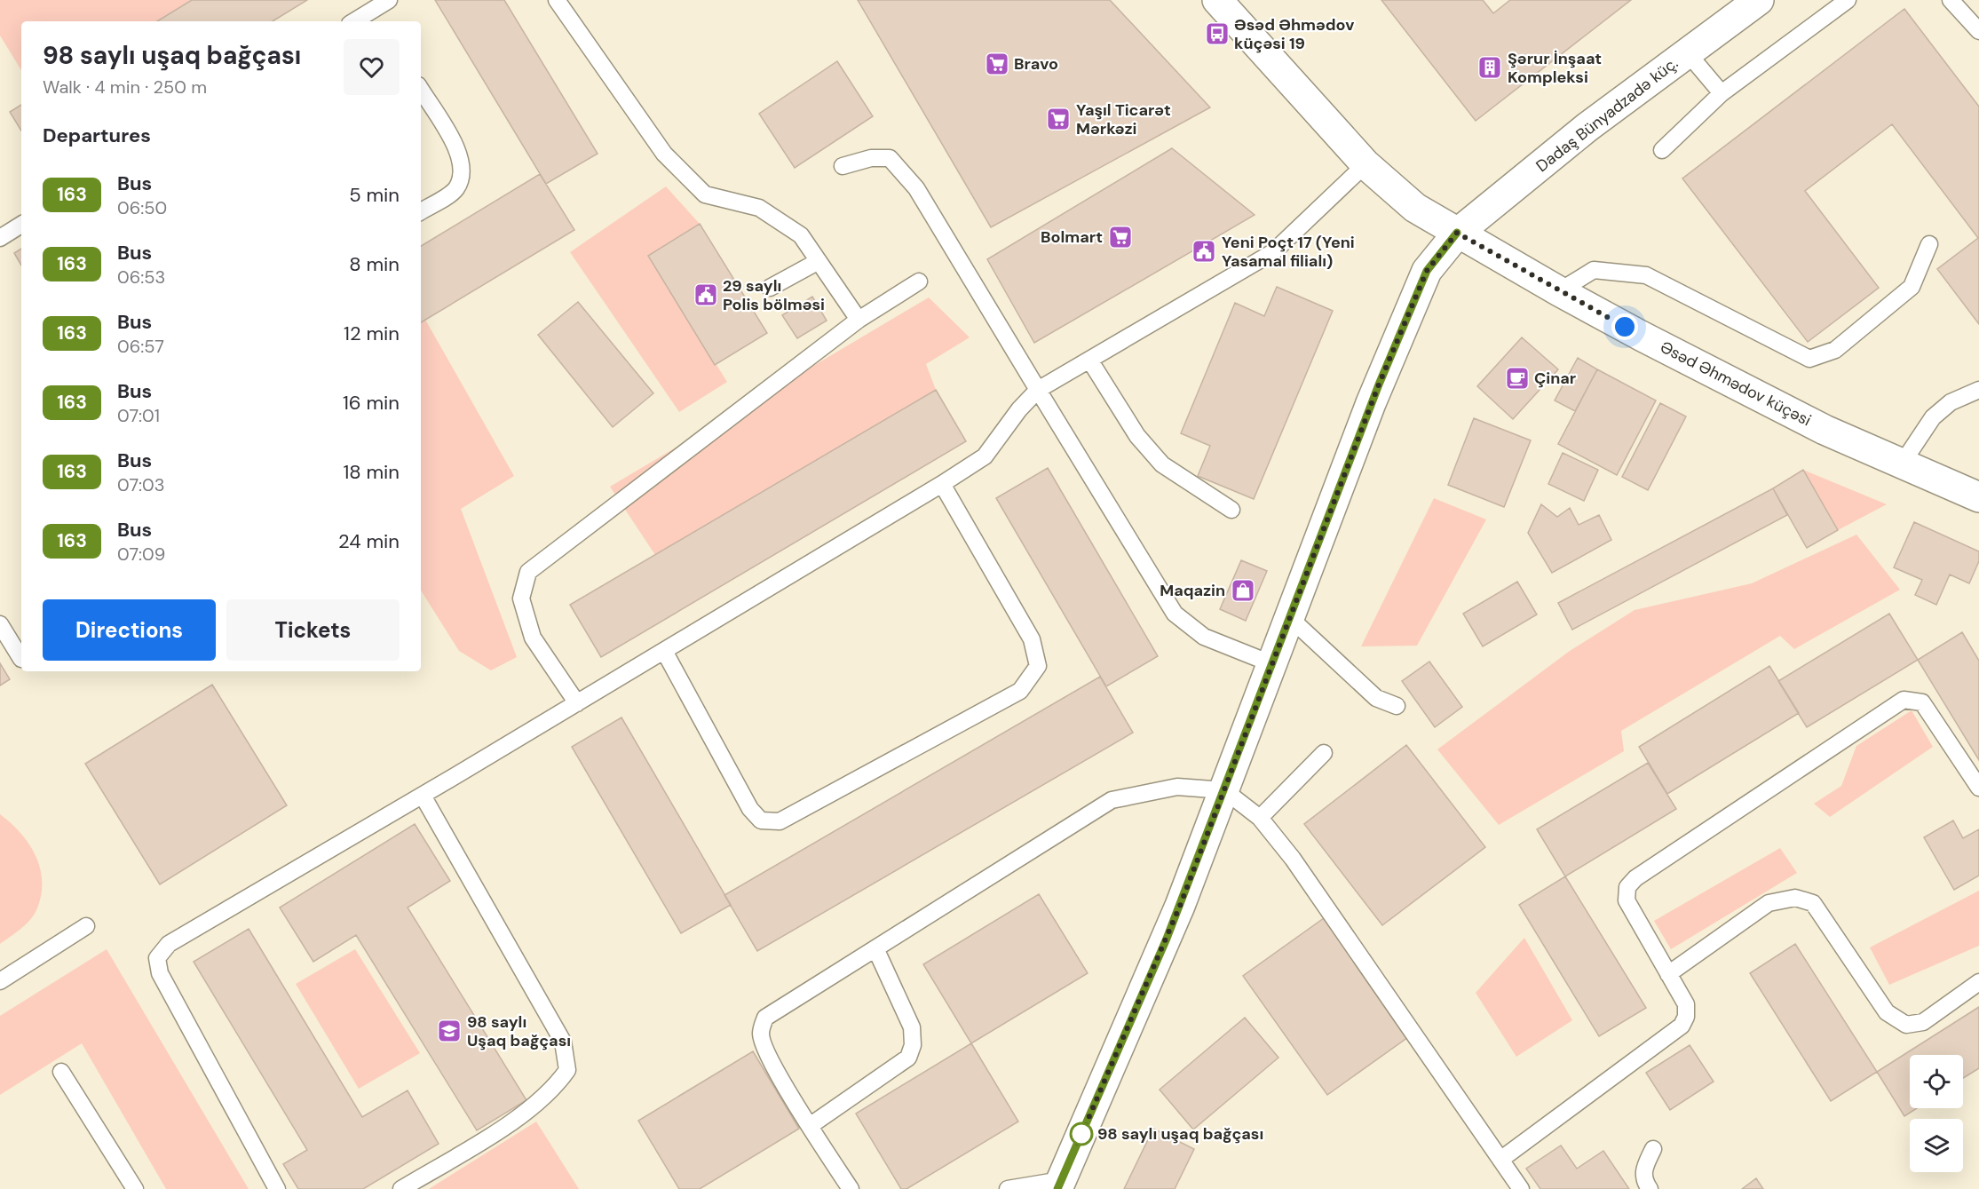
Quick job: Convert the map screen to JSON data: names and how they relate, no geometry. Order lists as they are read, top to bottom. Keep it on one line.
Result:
{"streets":{"street":["Dadaş Bünyadzadə küç.","Əsəd Əhmədov küçəsi"]},"crossings":[["Dadaş Bünyadzadə küç.","Əsəd Əhmədov küçəsi"]],"places":{"bus stop":["Əsəd Əhmədov küçəsi 19"],"supermarket":["Bravo","Yaşıl Ticarət Mərkəzi","Bolmart"],"building":["Şərur İnşaat Kompleksi"],"public building":["Yeni Poçt 17 (Yeni Yasamal filialı)","29 saylı Polis bölməsi"],"cafe":["Çinar"],"shop":["Maqazin"],"school or university":["98 saylı Uşaq bağçası"],"other":["98 saylı uşaq bağçası"]},"lines":["bus line 163"],"page":{"heading":[["98 saylı uşaq bağçası","Walk · 4 min · 250 m"],"Departures"],"list":[{"mark":"163","name":"Bus","note":"06:50","value":"5 min"},{"mark":"163","name":"Bus","note":"06:53","value":"8 min"},{"mark":"163","name":"Bus","note":"06:57","value":"12 min"},{"mark":"163","name":"Bus","note":"07:01","value":"16 min"},{"mark":"163","name":"Bus","note":"07:03","value":"18 min"},{"mark":"163","name":"Bus","note":"07:09","value":"24 min"}],"buttons":["Directions","Tickets"]}}
